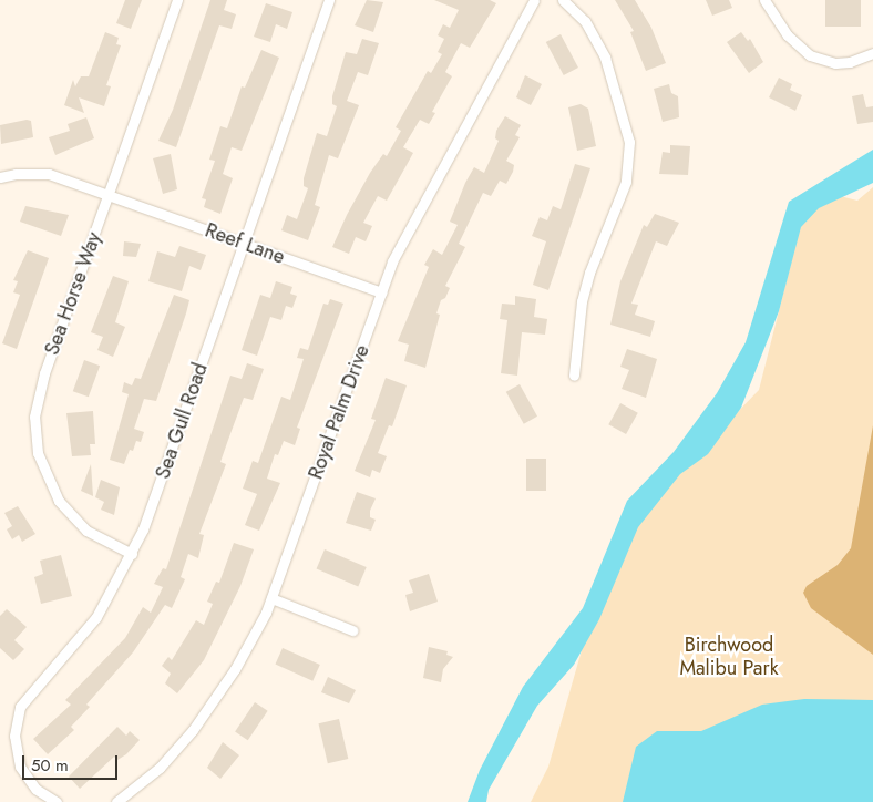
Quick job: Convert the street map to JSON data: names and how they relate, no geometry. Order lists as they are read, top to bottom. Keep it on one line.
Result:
{"streets":{"street":["Reef Lane","Sea Horse Way","Royal Palm Drive","Sea Gull Road"]},"crossings":[["Reef Lane","Sea Horse Way"],["Reef Lane","Royal Palm Drive"],["Reef Lane","Sea Gull Road"],["Sea Horse Way","Sea Gull Road"]],"parks":["Birchwood Malibu Park"],"scale_bar":"50 m"}
